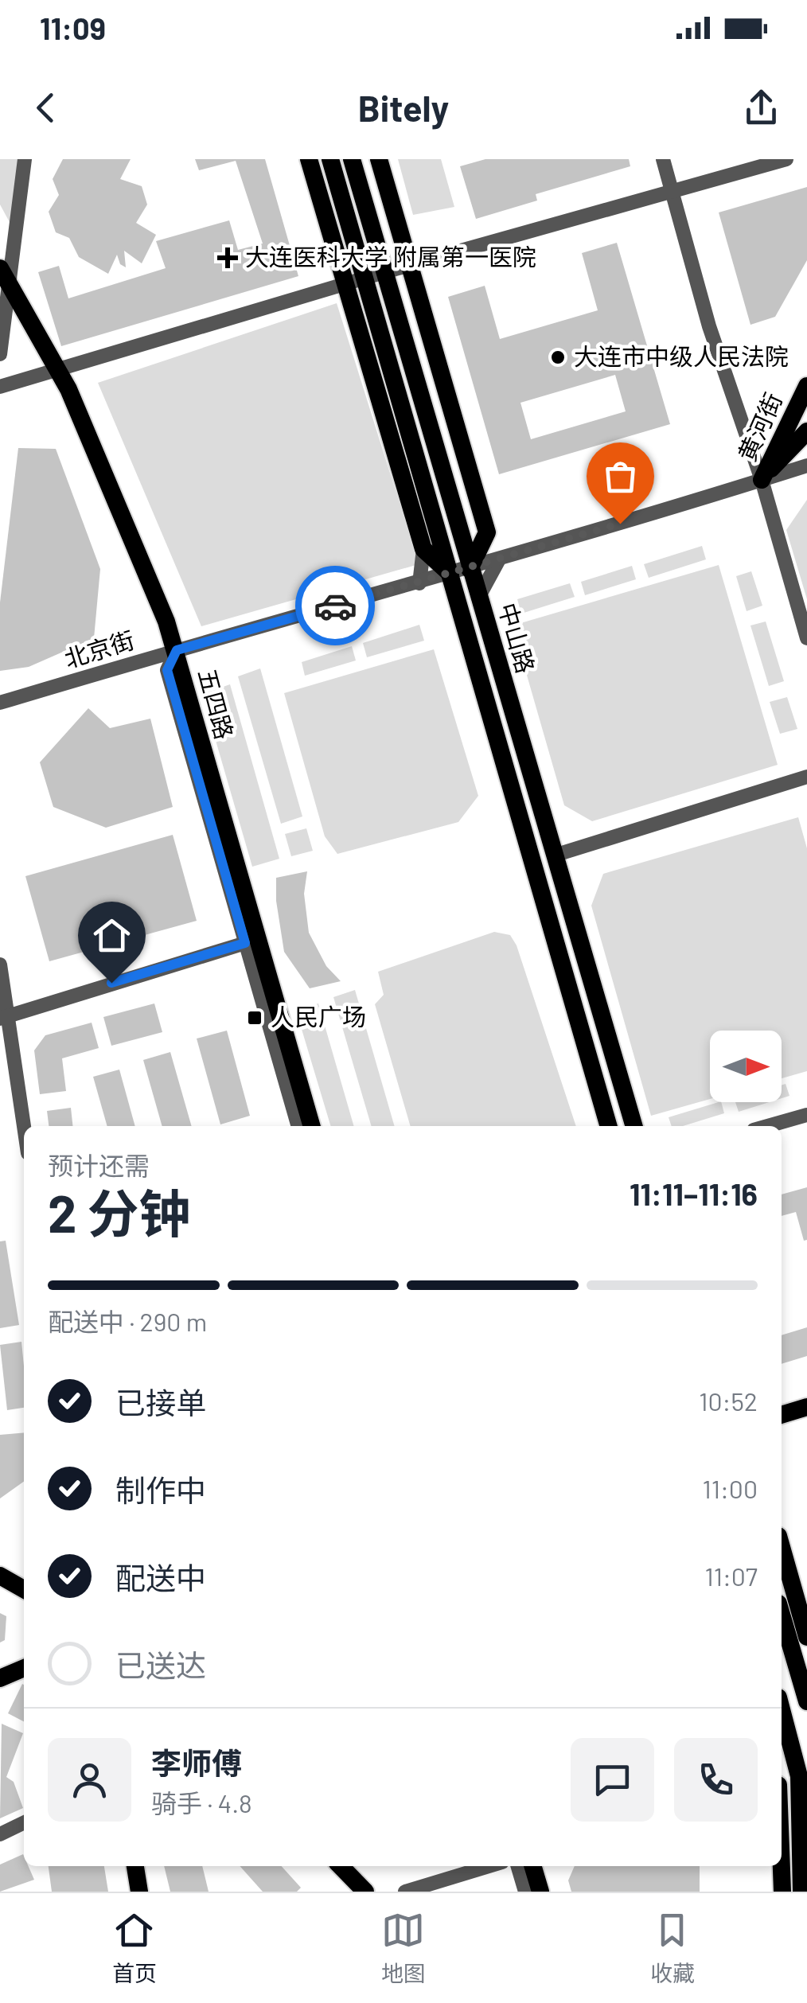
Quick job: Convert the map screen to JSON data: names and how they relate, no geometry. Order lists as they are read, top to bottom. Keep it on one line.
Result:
{"streets":{"main road":["黄河街","中山路","五四路"],"street":["北京街"]},"crossings":[["黄河街","北京街"],["中山路","北京街"],["北京街","五四路"]],"places":{"health":["大连医科大学 附属第一医院"],"other":["大连市中级人民法院"],"transit":["人民广场"]},"north":"right","page":{"status":"11:09","header":"Bitely","heading":["2 分钟","预计还需","11:11–11:16"],"panel":["李师傅","骑手 · 4.8"],"bar":"配送中 · 290 m","list":[["已接单","10:52"],["制作中","11:00"],["配送中","11:07"],"已送达"],"tabs":["首页","地图","收藏"]}}
